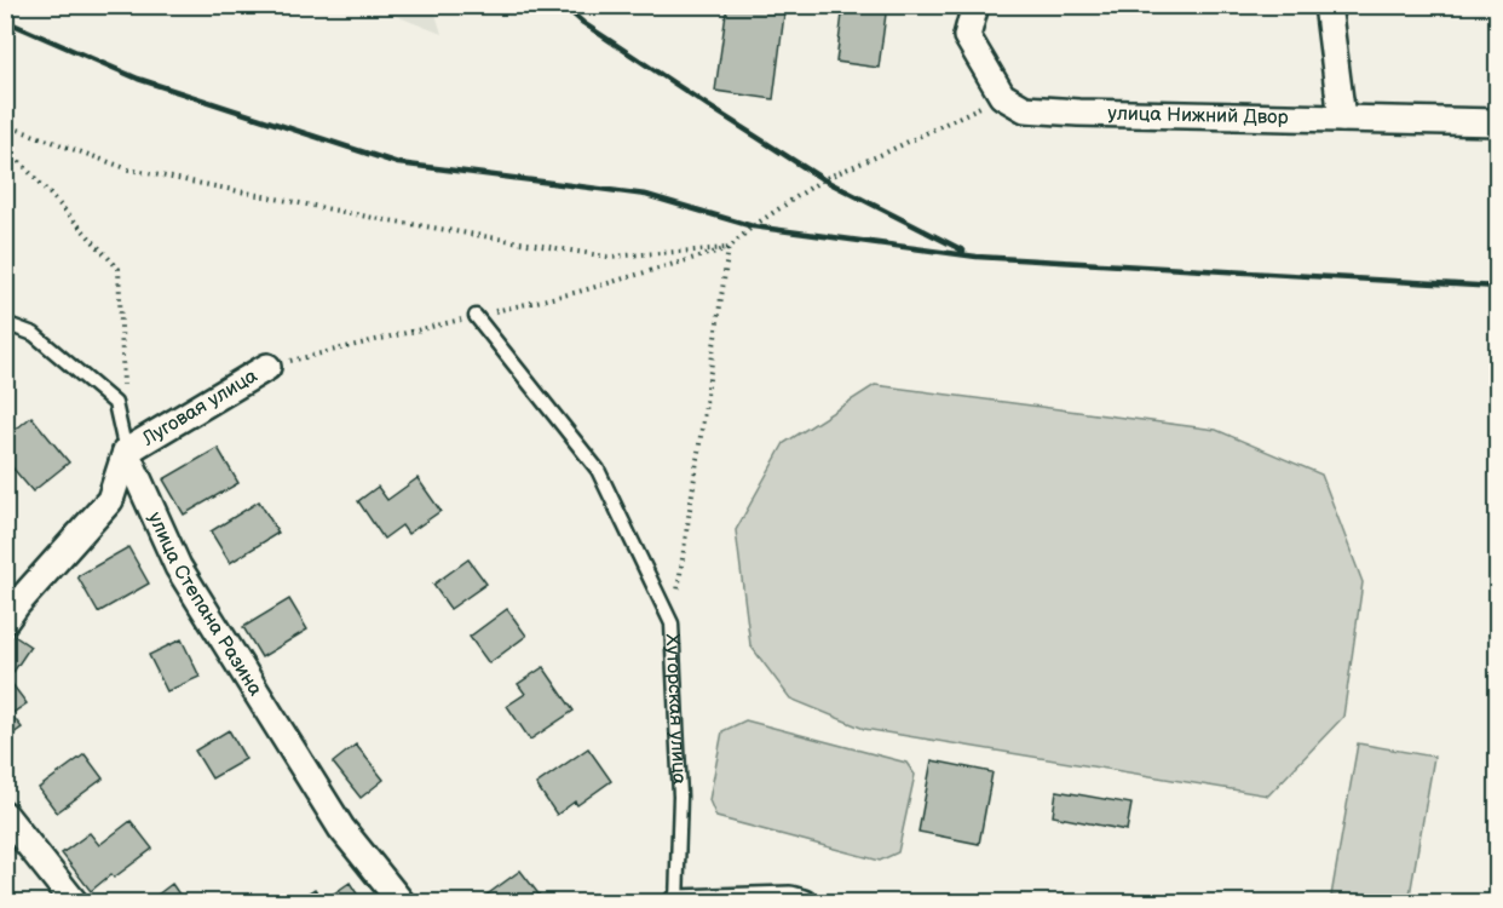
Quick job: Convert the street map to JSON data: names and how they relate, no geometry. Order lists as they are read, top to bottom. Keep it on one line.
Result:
{"streets":{"street":["улица Нижний Двор","Луговая улица","улица Степана Разина","Хуторская улица"]},"crossings":[["Луговая улица","улица Степана Разина"]]}
